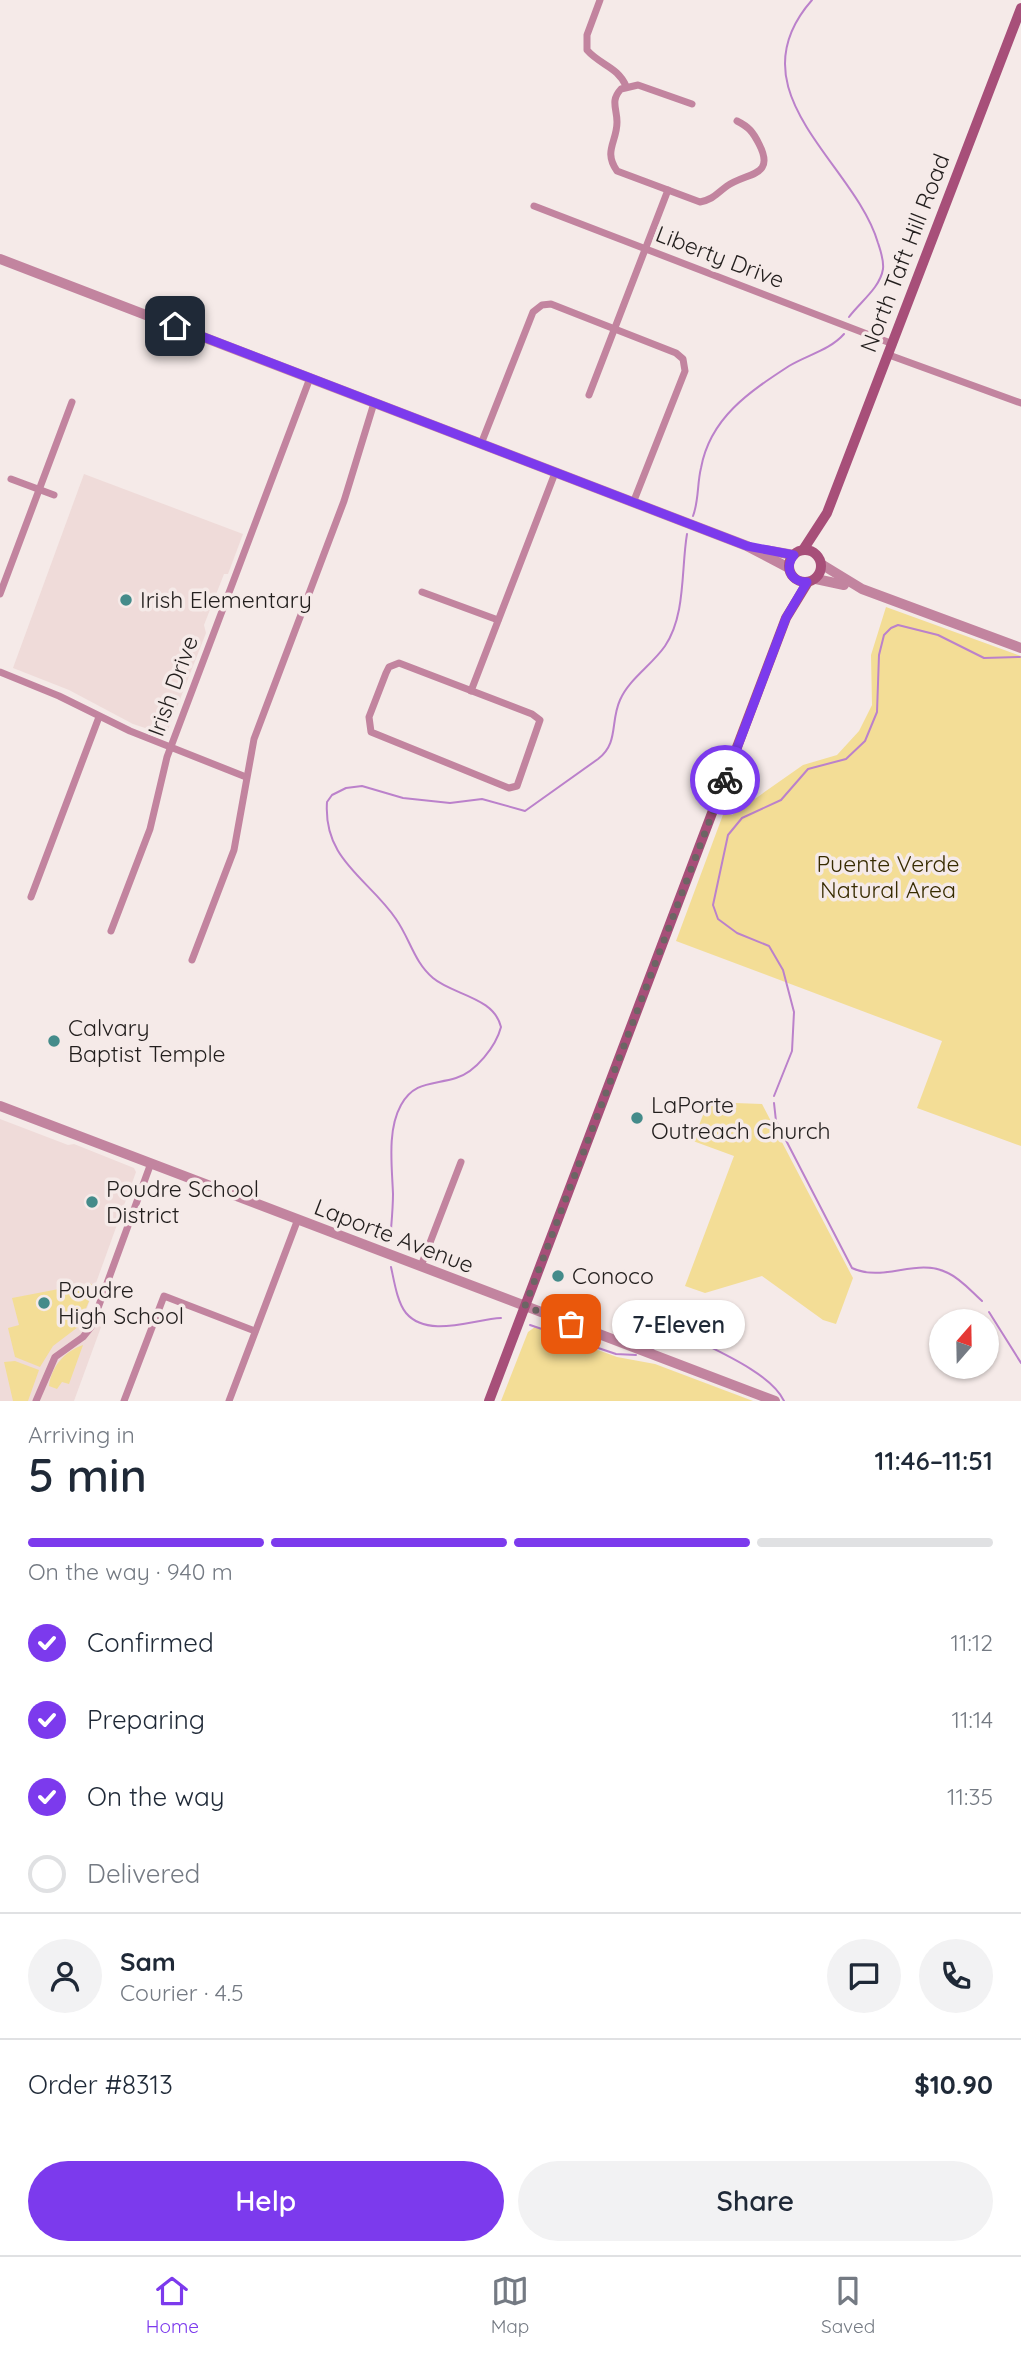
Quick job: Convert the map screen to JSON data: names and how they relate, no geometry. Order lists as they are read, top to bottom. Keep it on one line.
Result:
{"streets":{"main road":["North Taft Hill Road"],"street":["Liberty Drive","Irish Drive","Laporte Avenue"]},"crossings":[["North Taft Hill Road","Liberty Drive"]],"parks":["Puente Verde Natural Area"],"places":["Irish Elementary","Calvary Baptist Temple","LaPorte Outreach Church","Poudre School District","Conoco","Poudre High School","7-Eleven"],"north":"top","page":{"bubble":"7-Eleven","heading":["5 min","Arriving in","11:46–11:51"],"panel":["Sam","Courier · 4.5","Order #8313","$10.90"],"bar":"On the way · 940 m","list":[["Confirmed","11:12"],["Preparing","11:14"],["On the way","11:35"],"Delivered"],"buttons":["Help","Share"],"tabs":["Home","Map","Saved"]}}
